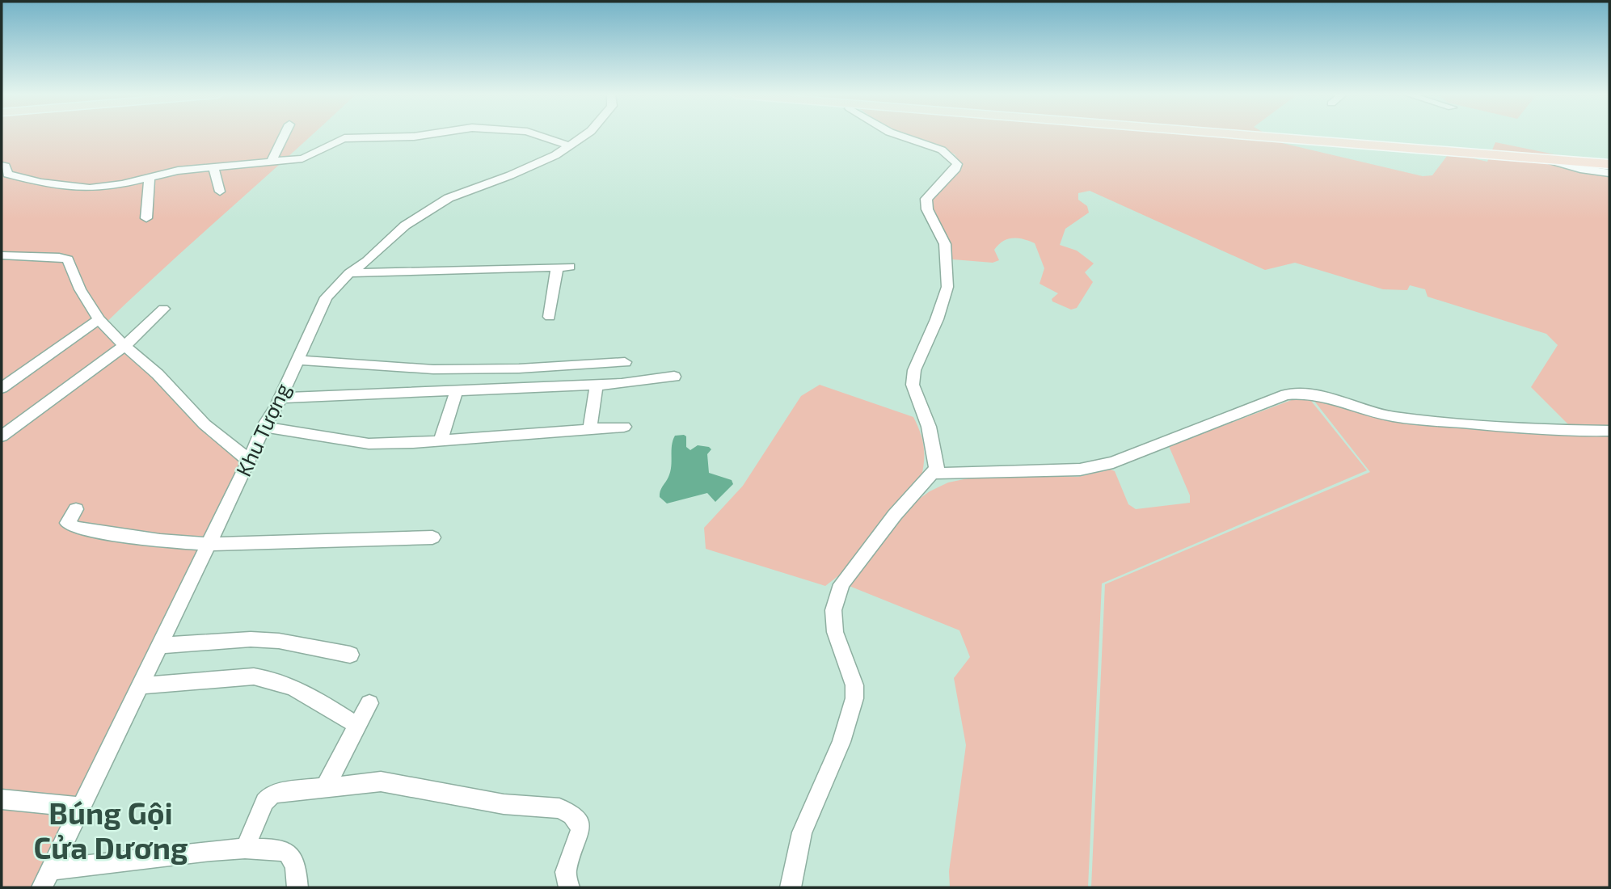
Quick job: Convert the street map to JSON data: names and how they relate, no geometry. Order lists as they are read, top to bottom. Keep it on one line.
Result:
{"streets":{"street":["Khu Tượng"]},"districts":["Búng Gội Cửa Dương"]}
